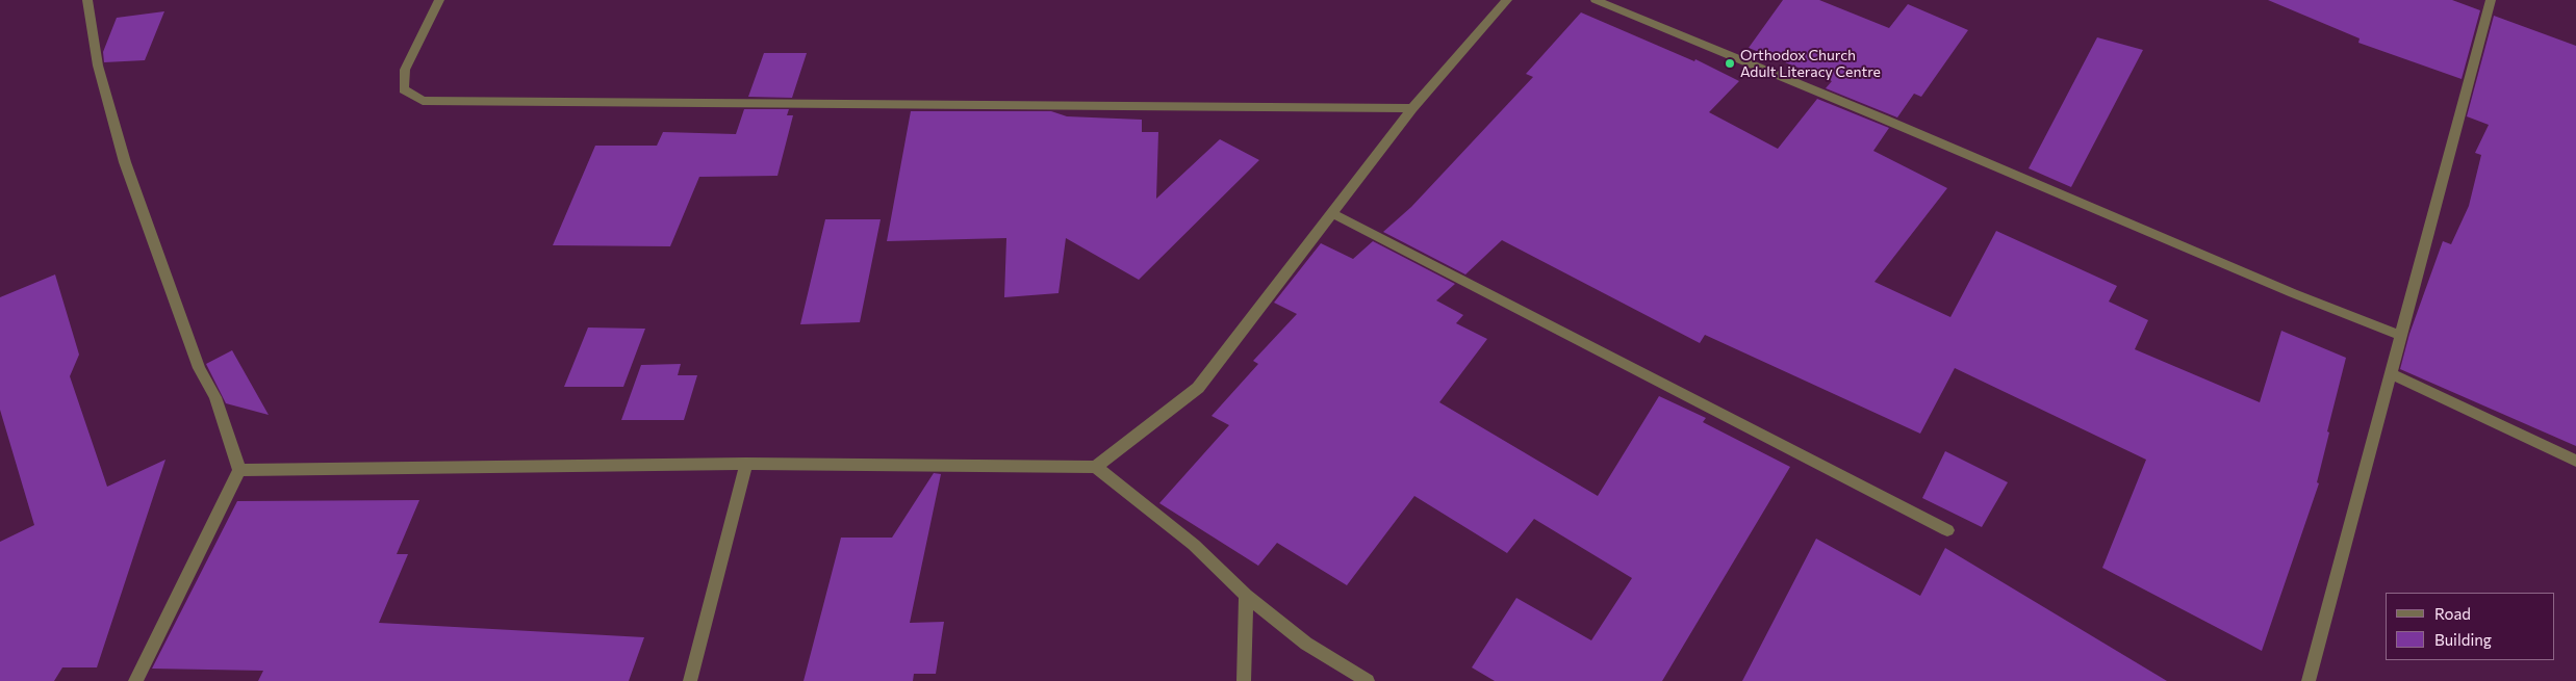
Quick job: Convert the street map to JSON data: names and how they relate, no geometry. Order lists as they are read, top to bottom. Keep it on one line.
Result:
{"places":["Orthodox Church Adult Literacy Centre"],"legend":["Road","Building"]}
